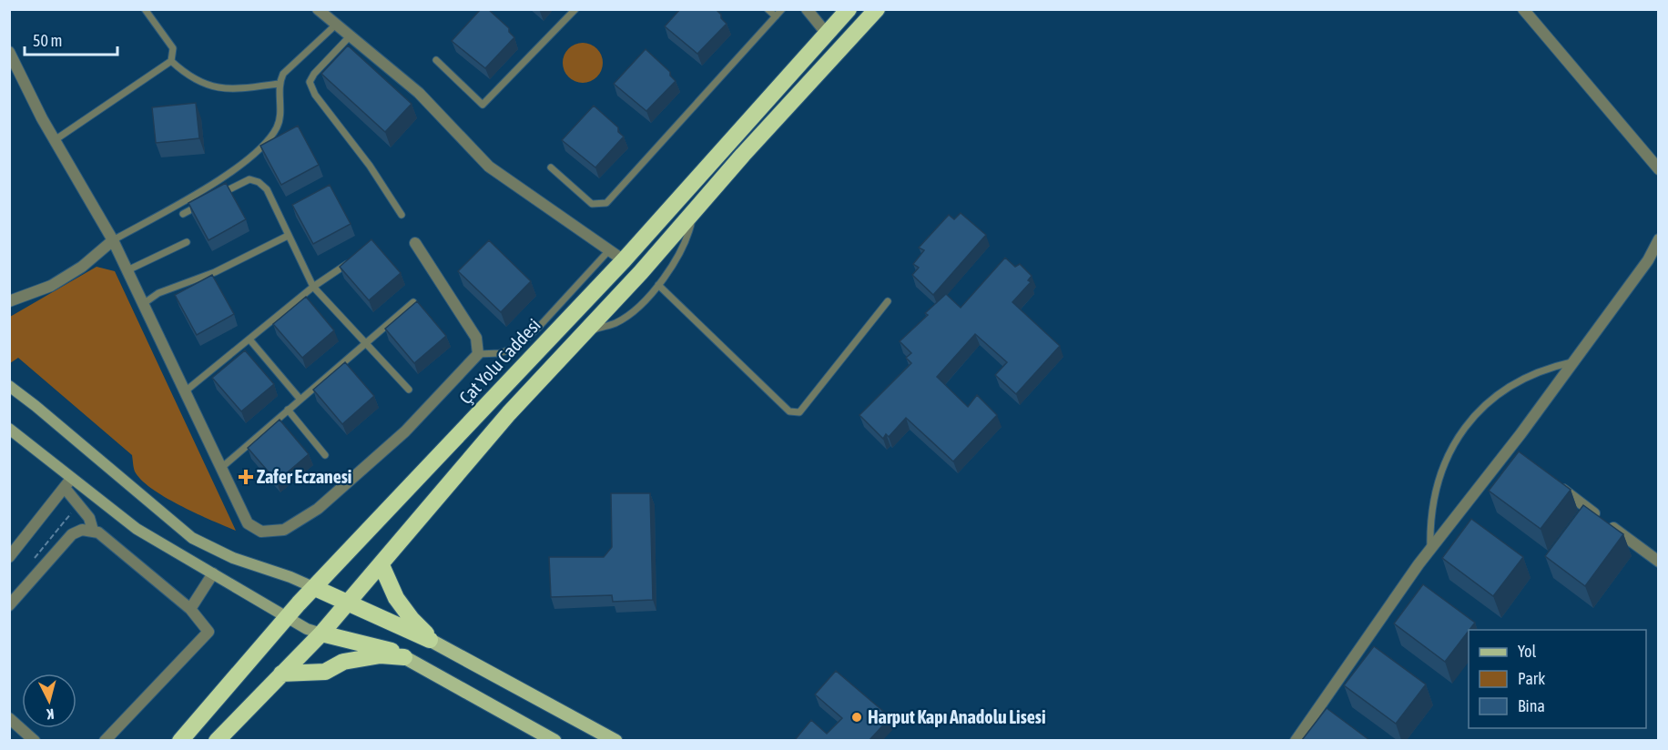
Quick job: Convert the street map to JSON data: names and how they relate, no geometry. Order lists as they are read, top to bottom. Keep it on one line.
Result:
{"streets":{"highway":["Çat Yolu Caddesi"]},"places":{"health":["Zafer Eczanesi"],"other":["Harput Kapı Anadolu Lisesi"]},"legend":["Yol","Park","Bina"],"scale_bar":"50 m","north":"bottom"}
